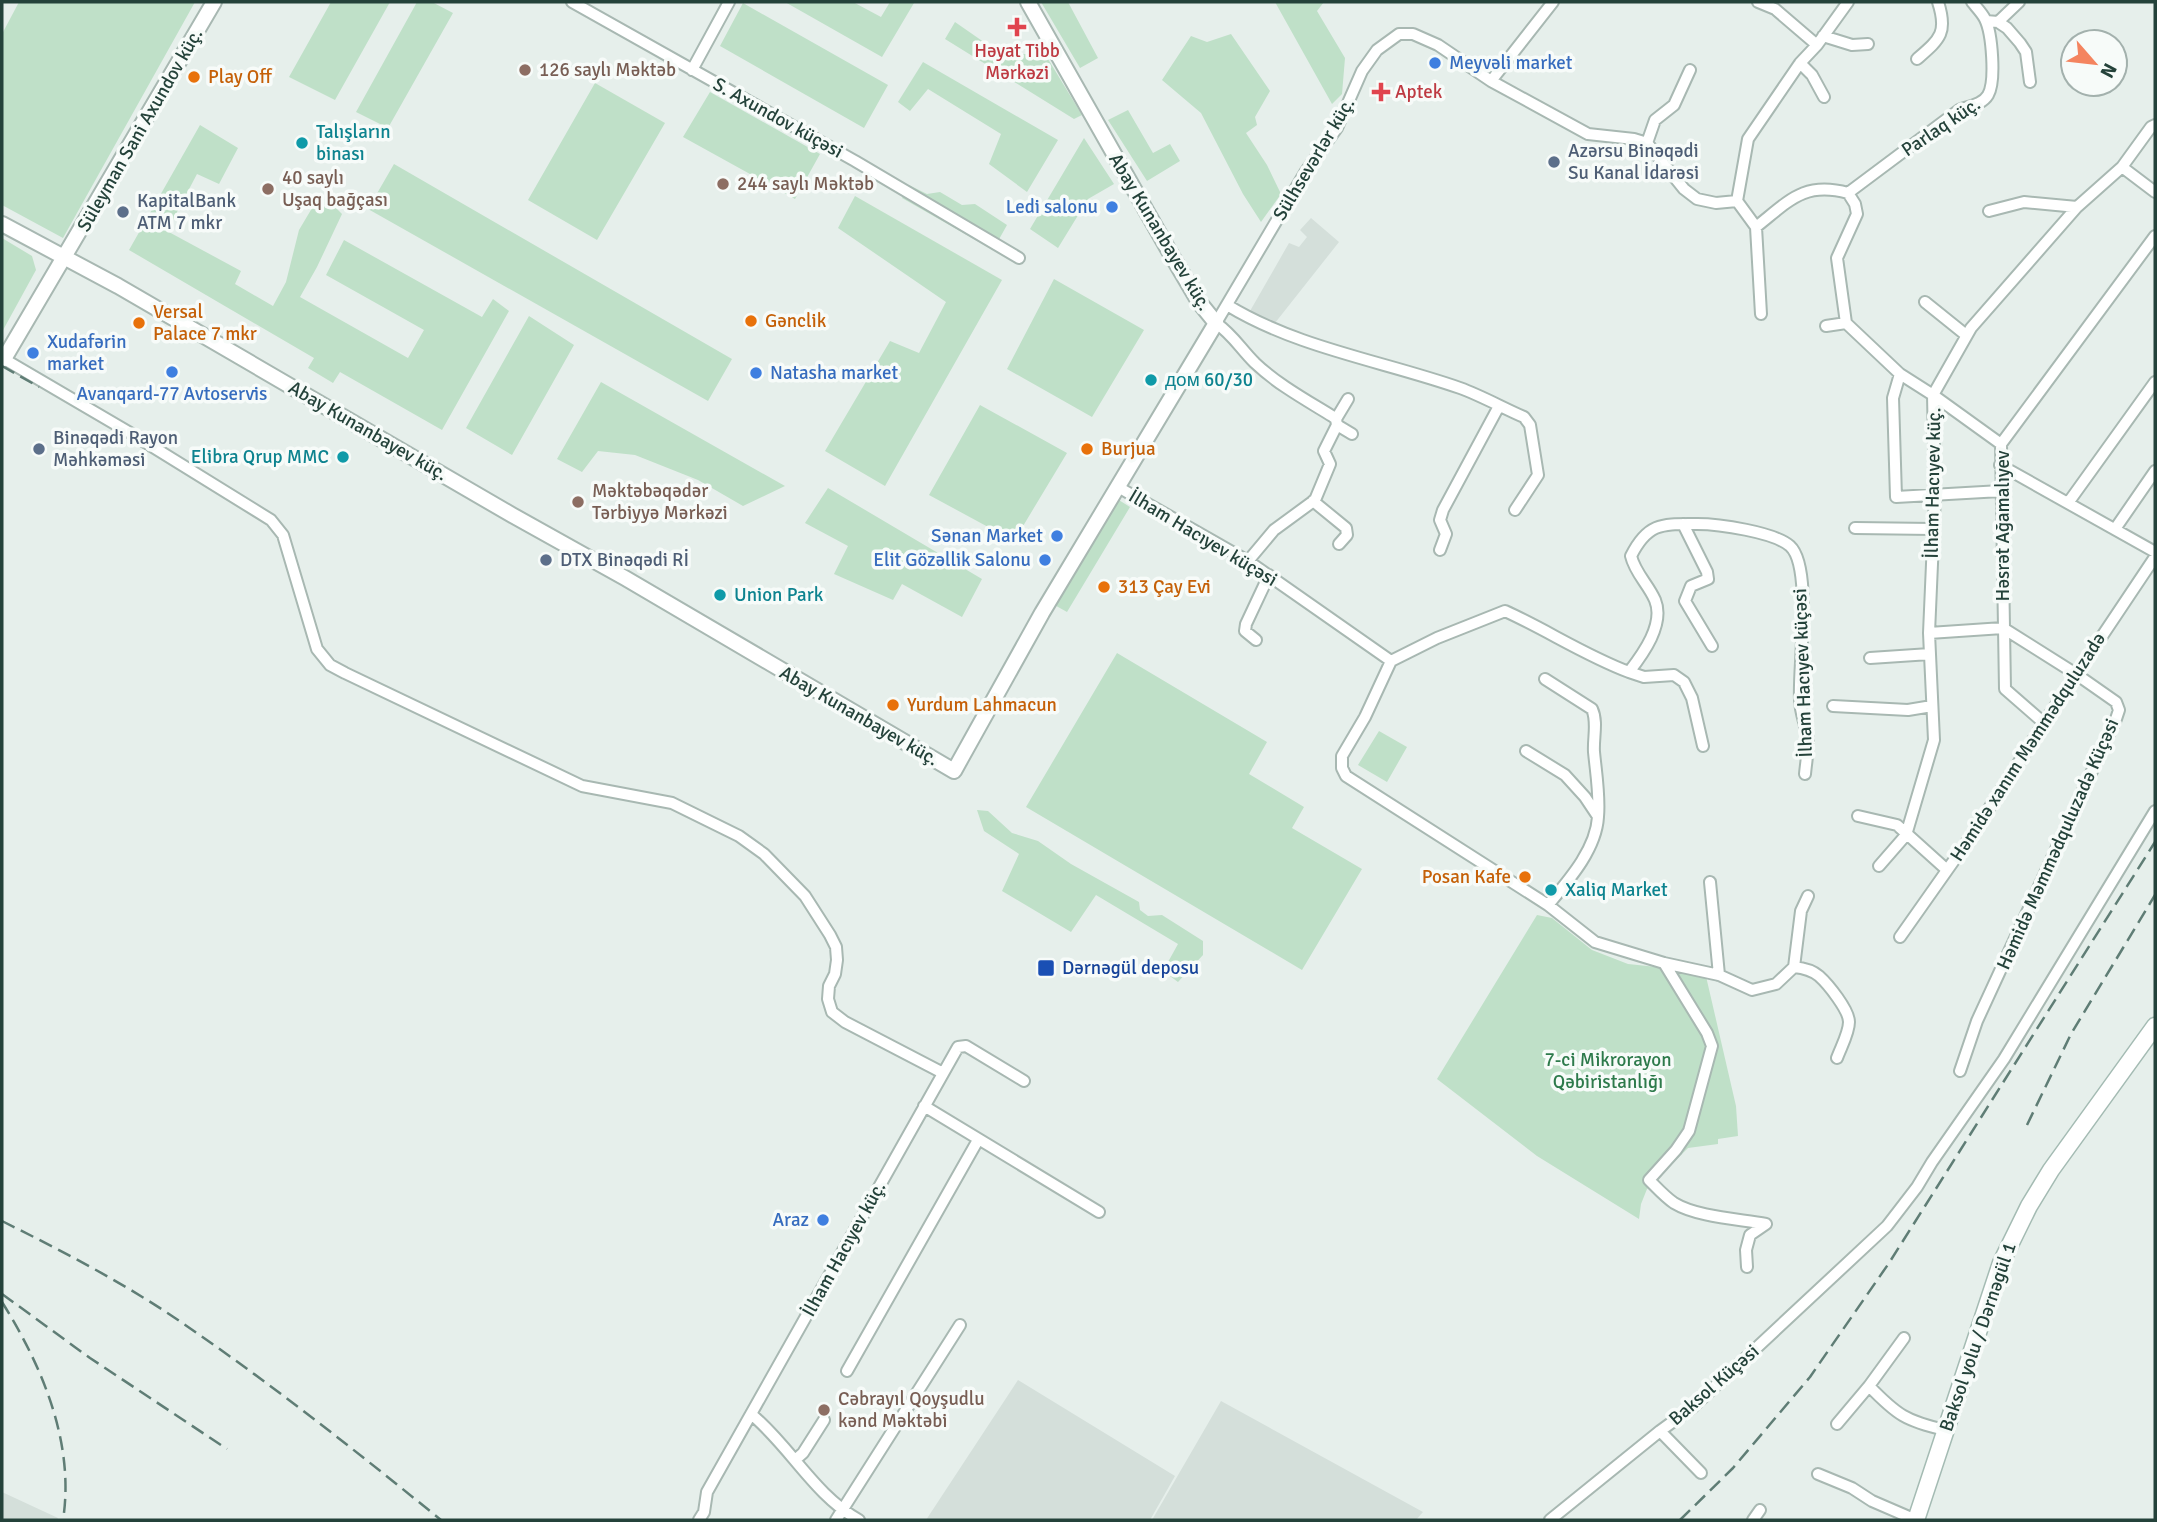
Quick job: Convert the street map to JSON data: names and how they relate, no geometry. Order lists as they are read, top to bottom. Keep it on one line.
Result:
{"streets":{"main road":["Baksol yolu / Dərnəgül 1"],"street":["S. Axundov küçəsi","Parlaq küç.","Süleyman Sani Axundov küç.","Sülhsevərlər küç.","Abay Kunanbayev küç.","İlham Hacıyev küç.","Həsrət Ağamalıyev","İlham Hacıyev küçəsi","Həmidə xanım Məmmədquluzadə","Həmidə Məmmədquluzadə Küçəsi","Baksol Küçəsi"]},"crossings":[["Süleyman Sani Axundov küç.","Abay Kunanbayev küç."],["Sülhsevərlər küç.","Abay Kunanbayev küç."],["Abay Kunanbayev küç.","İlham Hacıyev küçəsi"],["Həsrət Ağamalıyev","Həmidə xanım Məmmədquluzadə"],["Həsrət Ağamalıyev","Həmidə Məmmədquluzadə Küçəsi"],["Həmidə xanım Məmmədquluzadə","Həmidə Məmmədquluzadə Küçəsi"]],"parks":["7-ci Mikrorayon Qəbiristanlığı"],"places":{"health":["Həyat Tibb Mərkəzi","Aptek"],"other":["Meyvəli market","126 saylı Məktəb","Play Off","Talışların binası","Azərsu Binəqədi Su Kanal İdarəsi","244 saylı Məktəb","40 saylı Uşaq bağçası","Ledi salonu","KapitalBank ATM 7 mkr","Gənclik","Versal Palace 7 mkr","Xudafərin market","Avanqard-77 Avtoservis","Natasha market","дом 60/30","Binəqədi Rayon Məhkəməsi","Burjua","Elibra Qrup MMC","Məktəbəqədər Tərbiyyə Mərkəzi","Sənan Market","DTX Binəqədi Rİ","Elit Gözəllik Salonu","313 Çay Evi","Union Park","Yurdum Lahmacun","Posan Kafe","Xaliq Market","Araz","Cəbrayıl Qoyşudlu kənd Məktəbi"],"transit":["Dərnəgül deposu"]},"north":"bottom right"}
